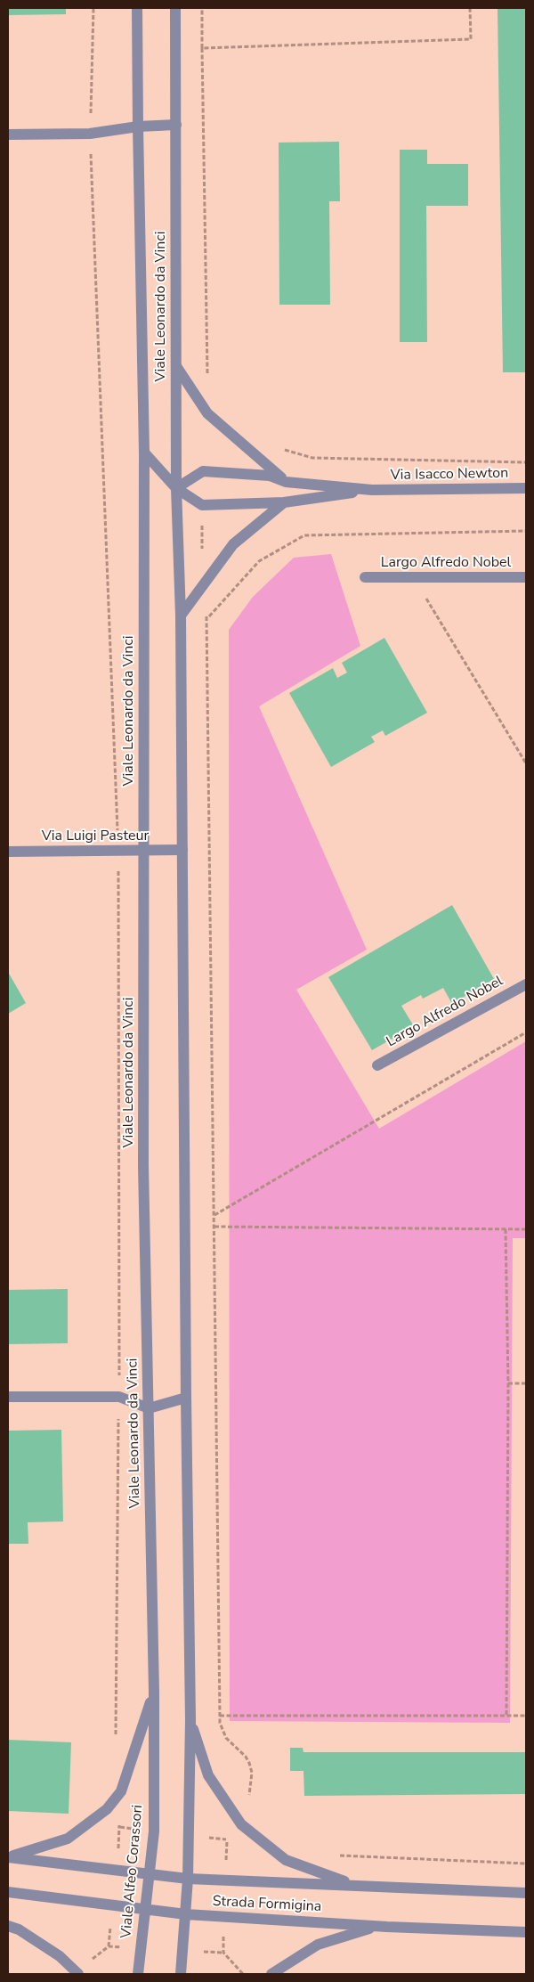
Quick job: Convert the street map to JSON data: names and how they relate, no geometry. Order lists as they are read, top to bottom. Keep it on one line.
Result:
{"streets":{"street":["Viale Leonardo da Vinci","Via Isacco Newton","Largo Alfredo Nobel","Via Luigi Pasteur","Viale Alfeo Corassori","Strada Formigina"]},"crossings":[["Viale Leonardo da Vinci","Via Isacco Newton"],["Viale Leonardo da Vinci","Via Luigi Pasteur"],["Viale Leonardo da Vinci","Viale Alfeo Corassori"],["Viale Alfeo Corassori","Strada Formigina"]]}
